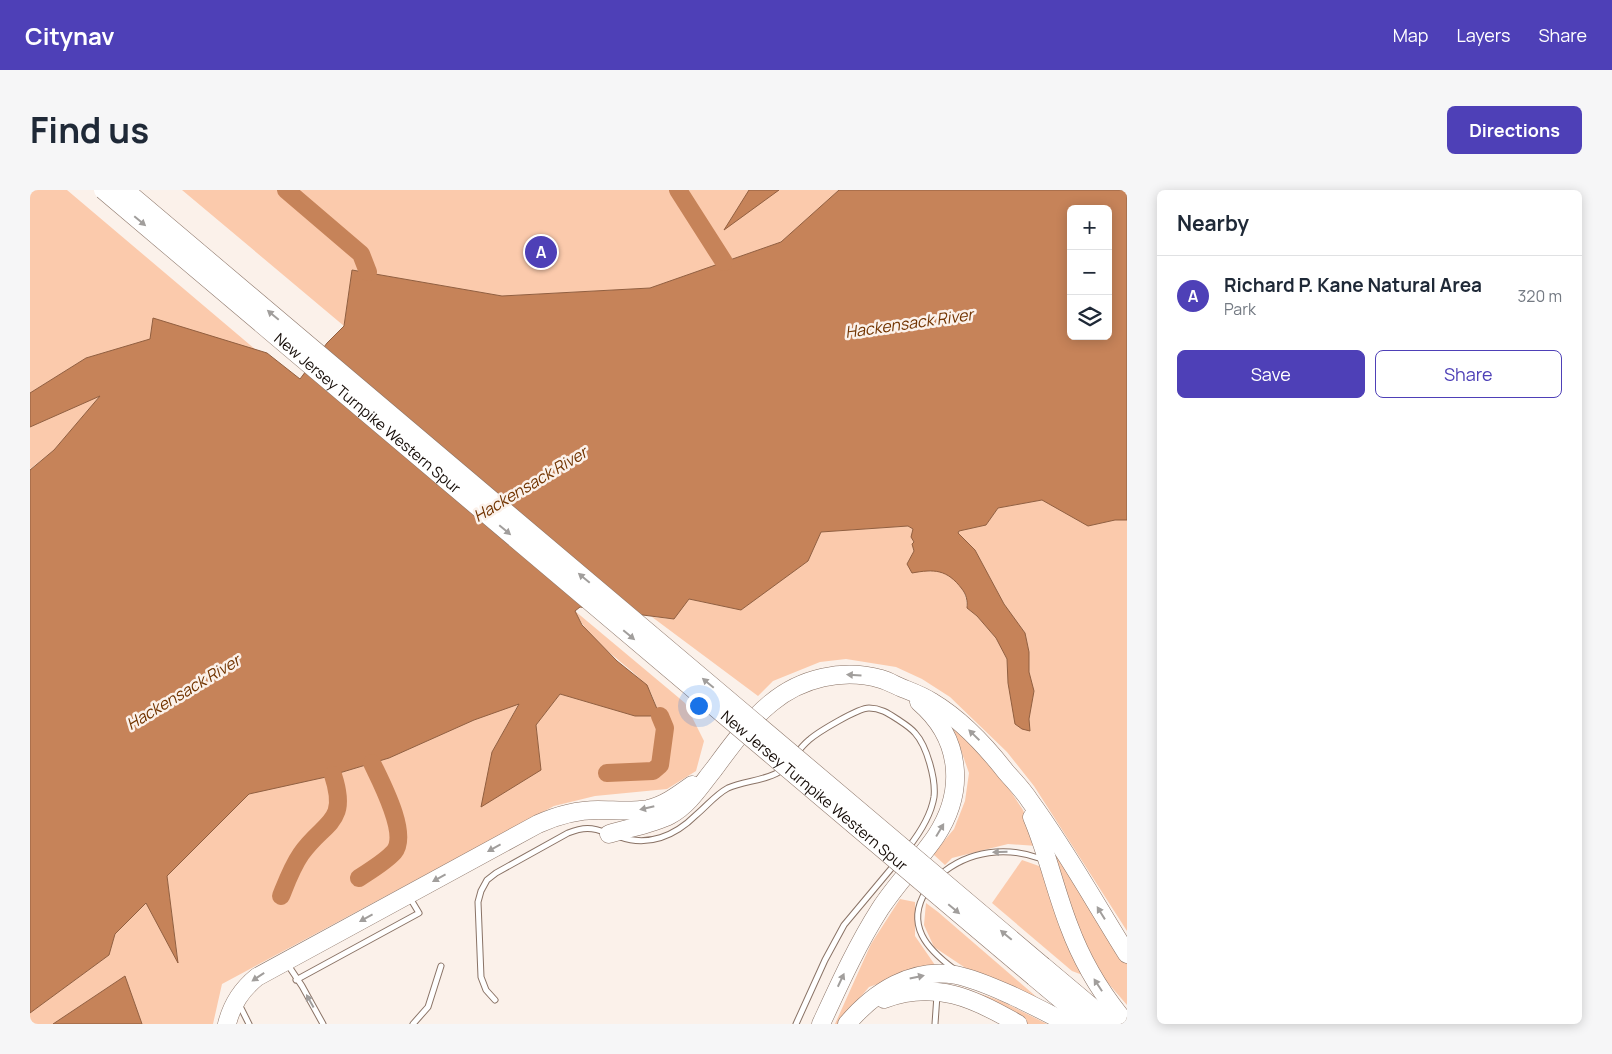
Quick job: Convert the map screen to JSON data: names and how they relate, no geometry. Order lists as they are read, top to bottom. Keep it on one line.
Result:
{"streets":{"highway":["New Jersey Turnpike Western Spur"]},"water":["Hackensack River"],"page":{"header":"Citynav","nav":["Map","Layers","Share"],"title":"Find us","buttons":["Directions",["Save","Share"]],"heading":"Nearby","map_buttons":["+","−"],"pins":"A","list":[{"mark":"A","name":"Richard P. Kane Natural Area","note":"Park","value":"320 m"}]}}
